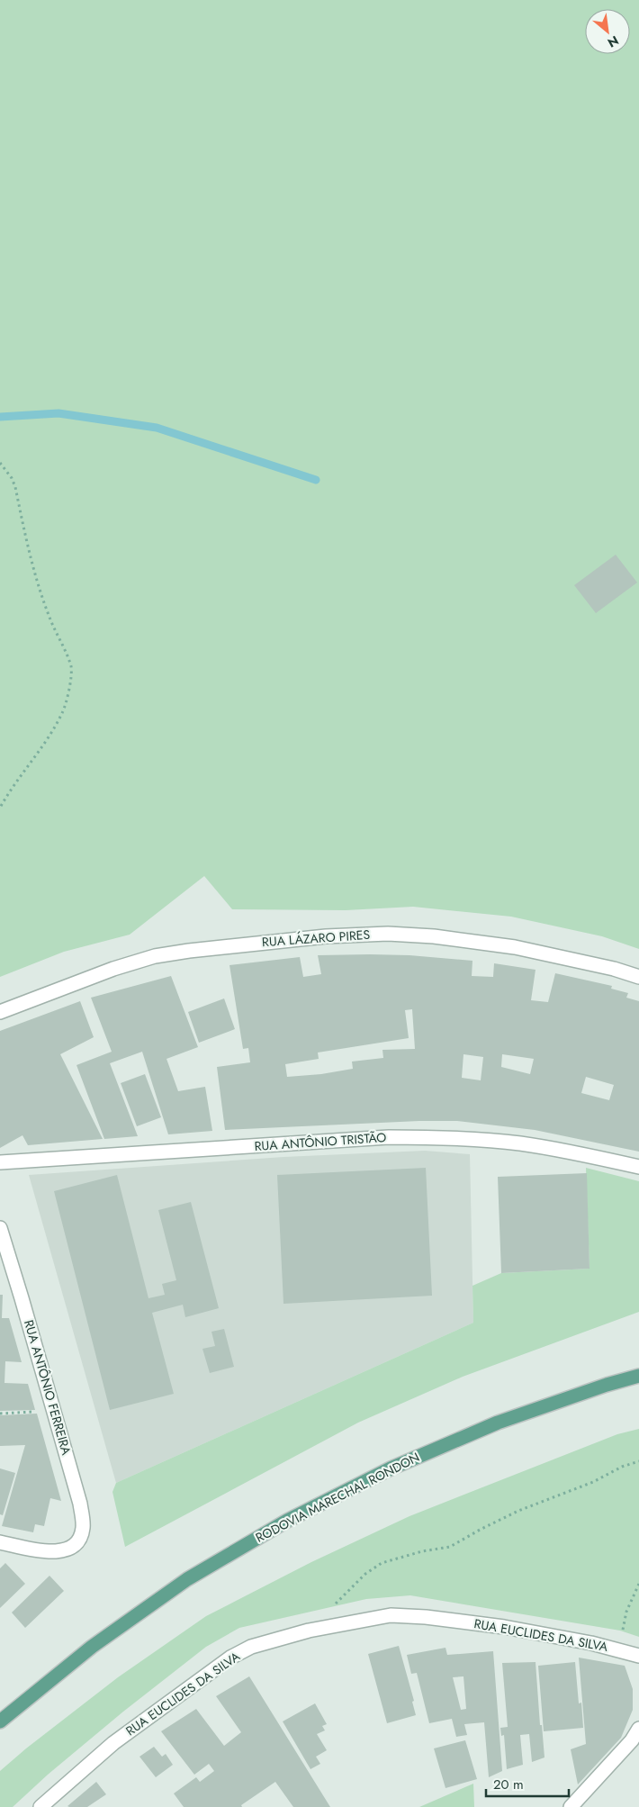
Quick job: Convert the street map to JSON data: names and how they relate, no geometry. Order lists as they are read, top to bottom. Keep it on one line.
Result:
{"streets":{"main road":["RODOVIA MARECHAL RONDON"],"street":["RUA LÁZARO PIRES","RUA ANTÔNIO TRISTÃO","RUA ANTÔNIO FERREIRA","RUA EUCLIDES DA SILVA"]},"scale_bar":"20 m","north":"bottom right"}
